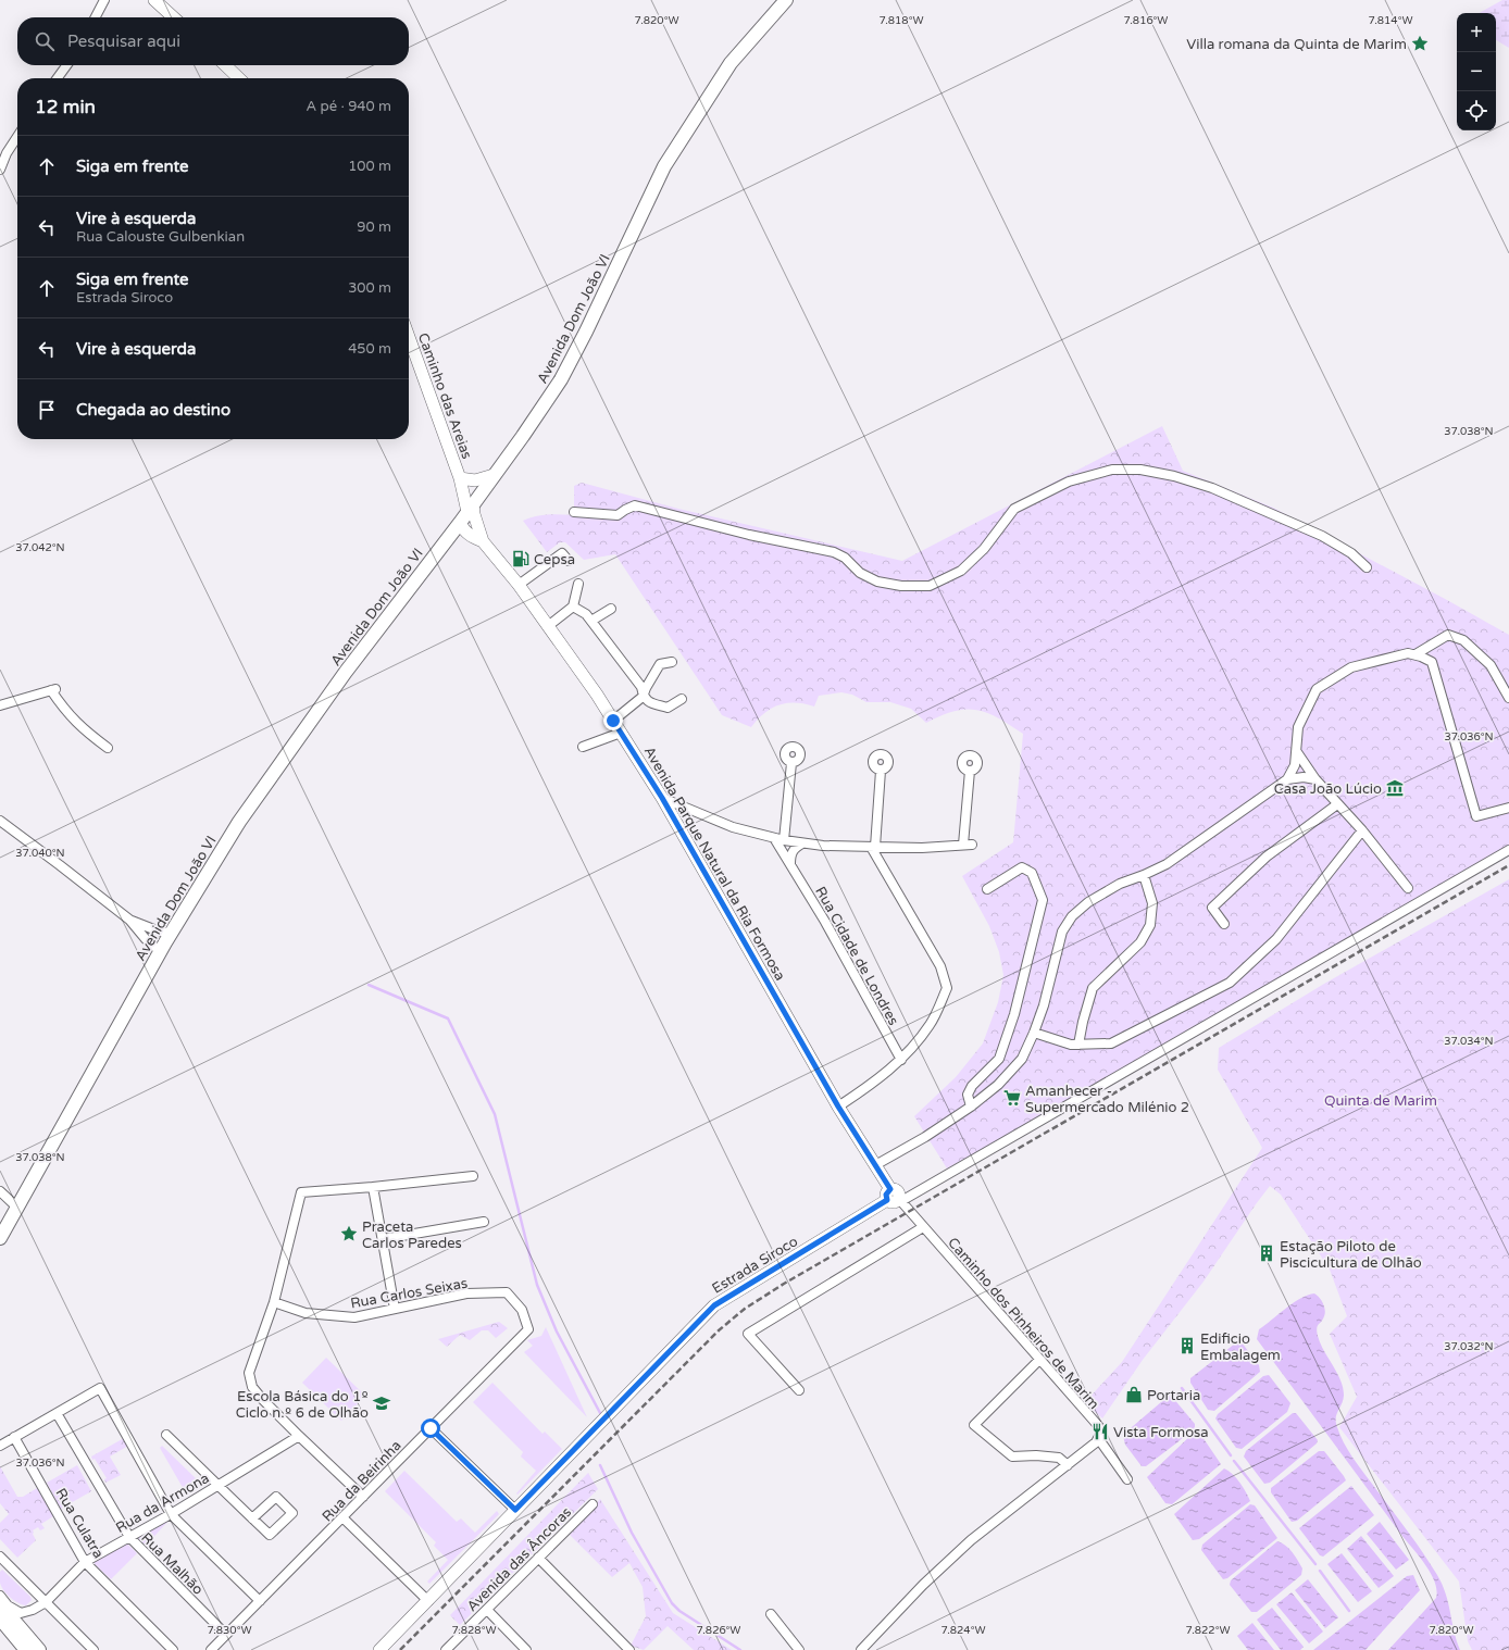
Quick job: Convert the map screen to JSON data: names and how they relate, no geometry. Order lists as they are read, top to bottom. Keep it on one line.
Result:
{"streets":{"main road":["Avenida Dom João VI"],"street":["Caminho das Areias","Avenida Parque Natural da Ria Formosa","Rua Cidade de Londres","Estrada Siroco","Rua Carlos Seixas","Caminho dos Pinheiros de Marim","Rua da Beirinha","Rua da Armona","Rua Culatra","Avenida das Âncoras","Rua Malhão"]},"crossings":[["Avenida Dom João VI","Caminho das Areias"],["Caminho das Areias","Avenida Parque Natural da Ria Formosa"],["Avenida Parque Natural da Ria Formosa","Estrada Siroco"],["Avenida Parque Natural da Ria Formosa","Caminho dos Pinheiros de Marim"],["Estrada Siroco","Caminho dos Pinheiros de Marim"],["Rua Carlos Seixas","Rua da Beirinha"],["Rua da Beirinha","Rua Malhão"],["Rua da Armona","Rua Culatra"],["Rua da Armona","Rua Malhão"]],"parks":["Quinta de Marim"],"places":{"place":["Villa romana da Quinta de Marim","Praceta Carlos Paredes"],"fuel station":["Cepsa"],"museum":["Casa João Lúcio"],"supermarket":["Amanhecer - Supermercado Milénio 2"],"building":["Estação Piloto de Piscicultura de Olhão","Edificio Embalagem"],"shop":["Portaria"],"school or university":["Escola Básica do 1º Ciclo n.º 6 de Olhão"],"restaurant":["Vista Formosa"]},"page":{"map_buttons":["+","−"],"search":"Pesquisar aqui","heading":["12 min","A pé · 940 m"],"list":[["Siga em frente","100 m"],["Vire à esquerda","Rua Calouste Gulbenkian","90 m"],["Siga em frente","Estrada Siroco","300 m"],["Vire à esquerda","450 m"],"Chegada ao destino"]},"coordinates":["7.820°W","7.818°W","7.816°W","7.814°W","37.038°N","37.042°N","37.036°N","37.040°N","37.034°N","37.032°N","7.830°W","7.828°W","7.826°W","7.824°W","7.822°W"]}
